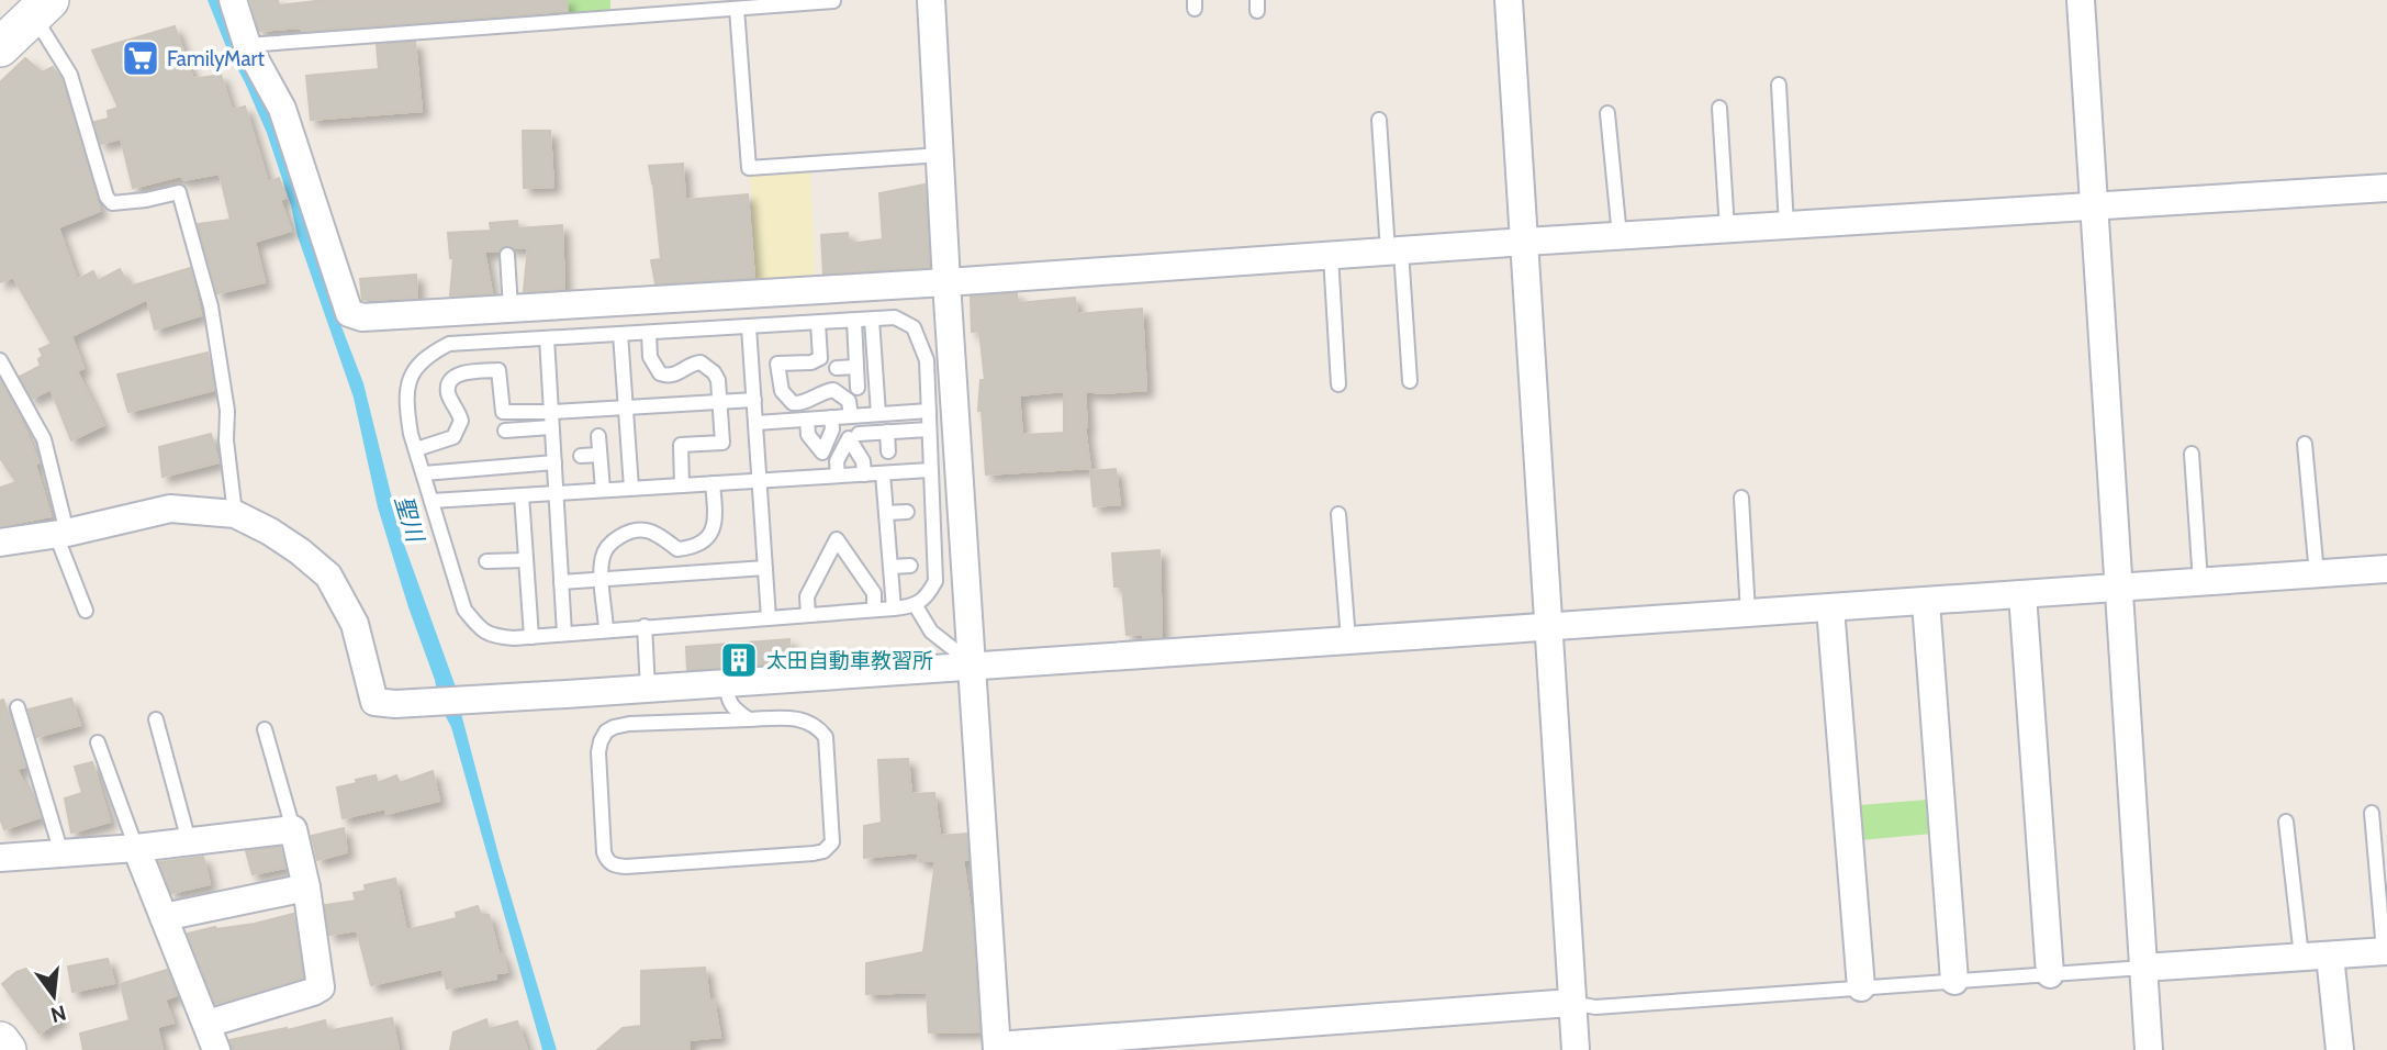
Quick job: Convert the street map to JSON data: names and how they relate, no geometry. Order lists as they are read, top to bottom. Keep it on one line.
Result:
{"water":["聖川"],"places":{"supermarket":["FamilyMart"],"building":["太田自動車教習所"]},"north":"bottom"}
